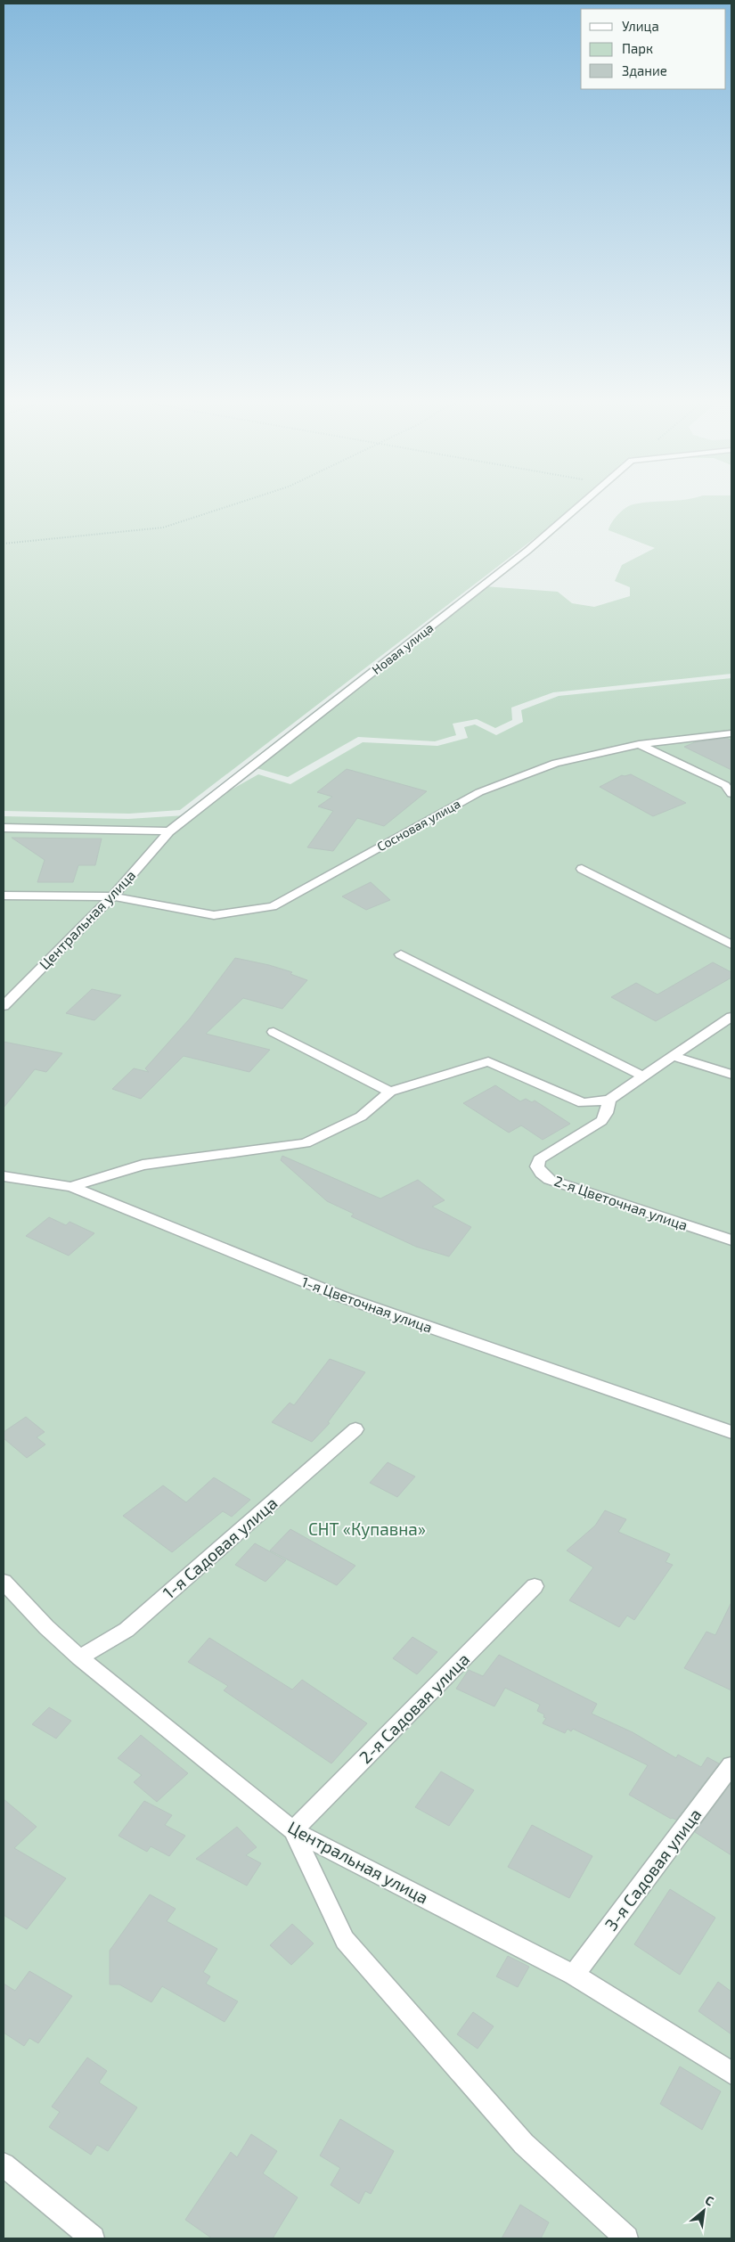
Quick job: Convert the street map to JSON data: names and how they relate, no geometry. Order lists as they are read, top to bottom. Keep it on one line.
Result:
{"streets":{"street":["Новая улица","Сосновая улица","Центральная улица","2-я Цветочная улица","1-я Цветочная улица","1-я Садовая улица","2-я Садовая улица","3-я Садовая улица"]},"crossings":[["Новая улица","Центральная улица"],["Сосновая улица","Центральная улица"],["Центральная улица","1-я Садовая улица"],["Центральная улица","2-я Садовая улица"],["Центральная улица","3-я Садовая улица"]],"parks":["СНТ «Купавна»"],"legend":["Улица","Парк","Здание"],"north":"top right"}
